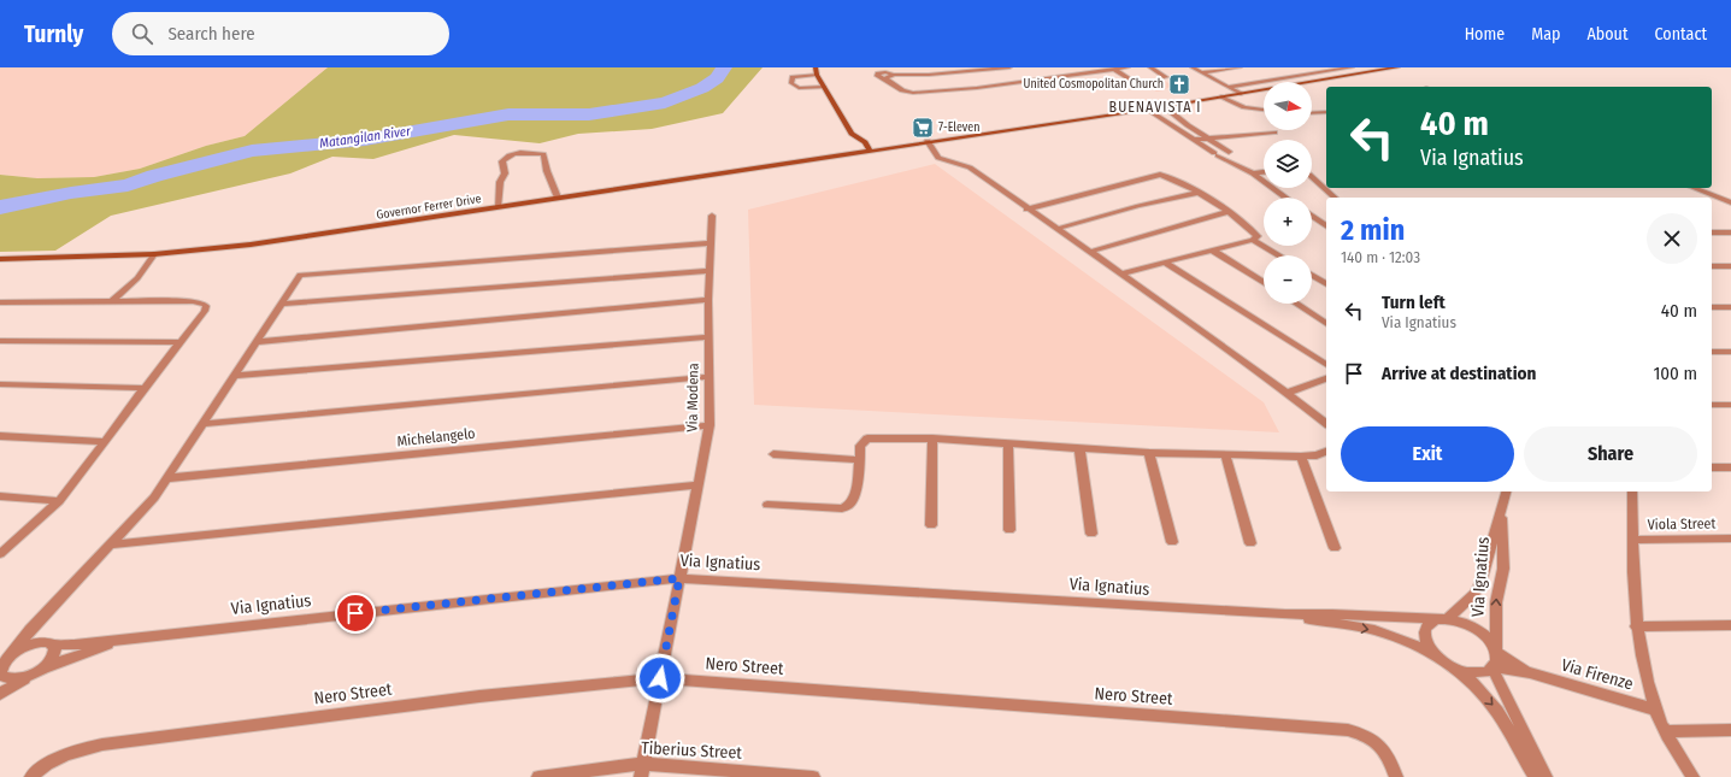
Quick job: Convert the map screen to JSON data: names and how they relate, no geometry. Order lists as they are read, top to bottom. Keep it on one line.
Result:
{"streets":{"main road":["Governor Ferrer Drive"],"street":["Via Modena","Michelangelo","Viola Street","Via Ignatius","Nero Street","Via Firenze","Tiberius Street"]},"crossings":[["Via Modena","Michelangelo"],["Via Modena","Via Ignatius"],["Via Modena","Nero Street"],["Via Modena","Tiberius Street"],["Via Ignatius","Via Firenze"]],"districts":["BUENAVISTA I"],"water":["Matangilan River"],"places":{"church":["United Cosmopolitan Church"],"supermarket":["7-Eleven"]},"north":"right","page":{"header":"Turnly","search":"Search here","nav":["Home","Map","About","Contact"],"map_buttons":["+","−"],"turn":["40 m","Via Ignatius"],"heading":["2 min","140 m · 12:03"],"list":[{"name":"Turn left","note":"Via Ignatius","value":"40 m"},{"name":"Arrive at destination","value":"100 m"}],"buttons":["Exit","Share"]}}
